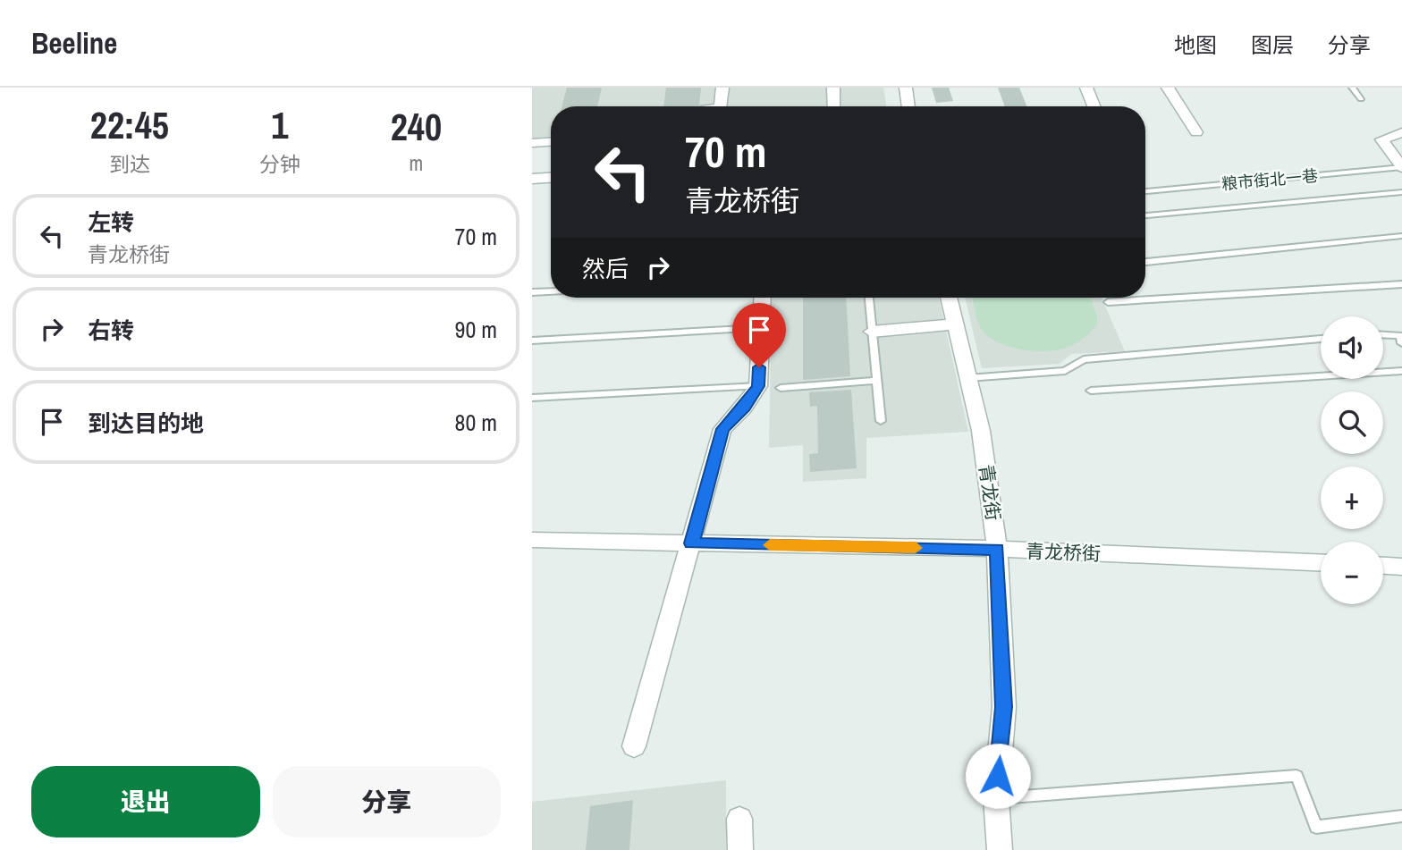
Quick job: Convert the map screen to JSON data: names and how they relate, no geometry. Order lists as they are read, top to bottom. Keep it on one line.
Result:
{"streets":{"street":["青龙街","青龙桥街"],"lane":["粮市街北一巷"]},"crossings":[["青龙街","青龙桥街"]],"page":{"header":"Beeline","nav":["地图","图层","分享"],"eta":["22:45","到达","1","分钟","240","m"],"turn":["70 m","青龙桥街"],"list":[{"name":"左转","note":"青龙桥街","value":"70 m"},{"name":"右转","value":"90 m"},{"name":"到达目的地","value":"80 m"}],"then":"然后","map_buttons":["+","−"],"buttons":["退出","分享"]}}
